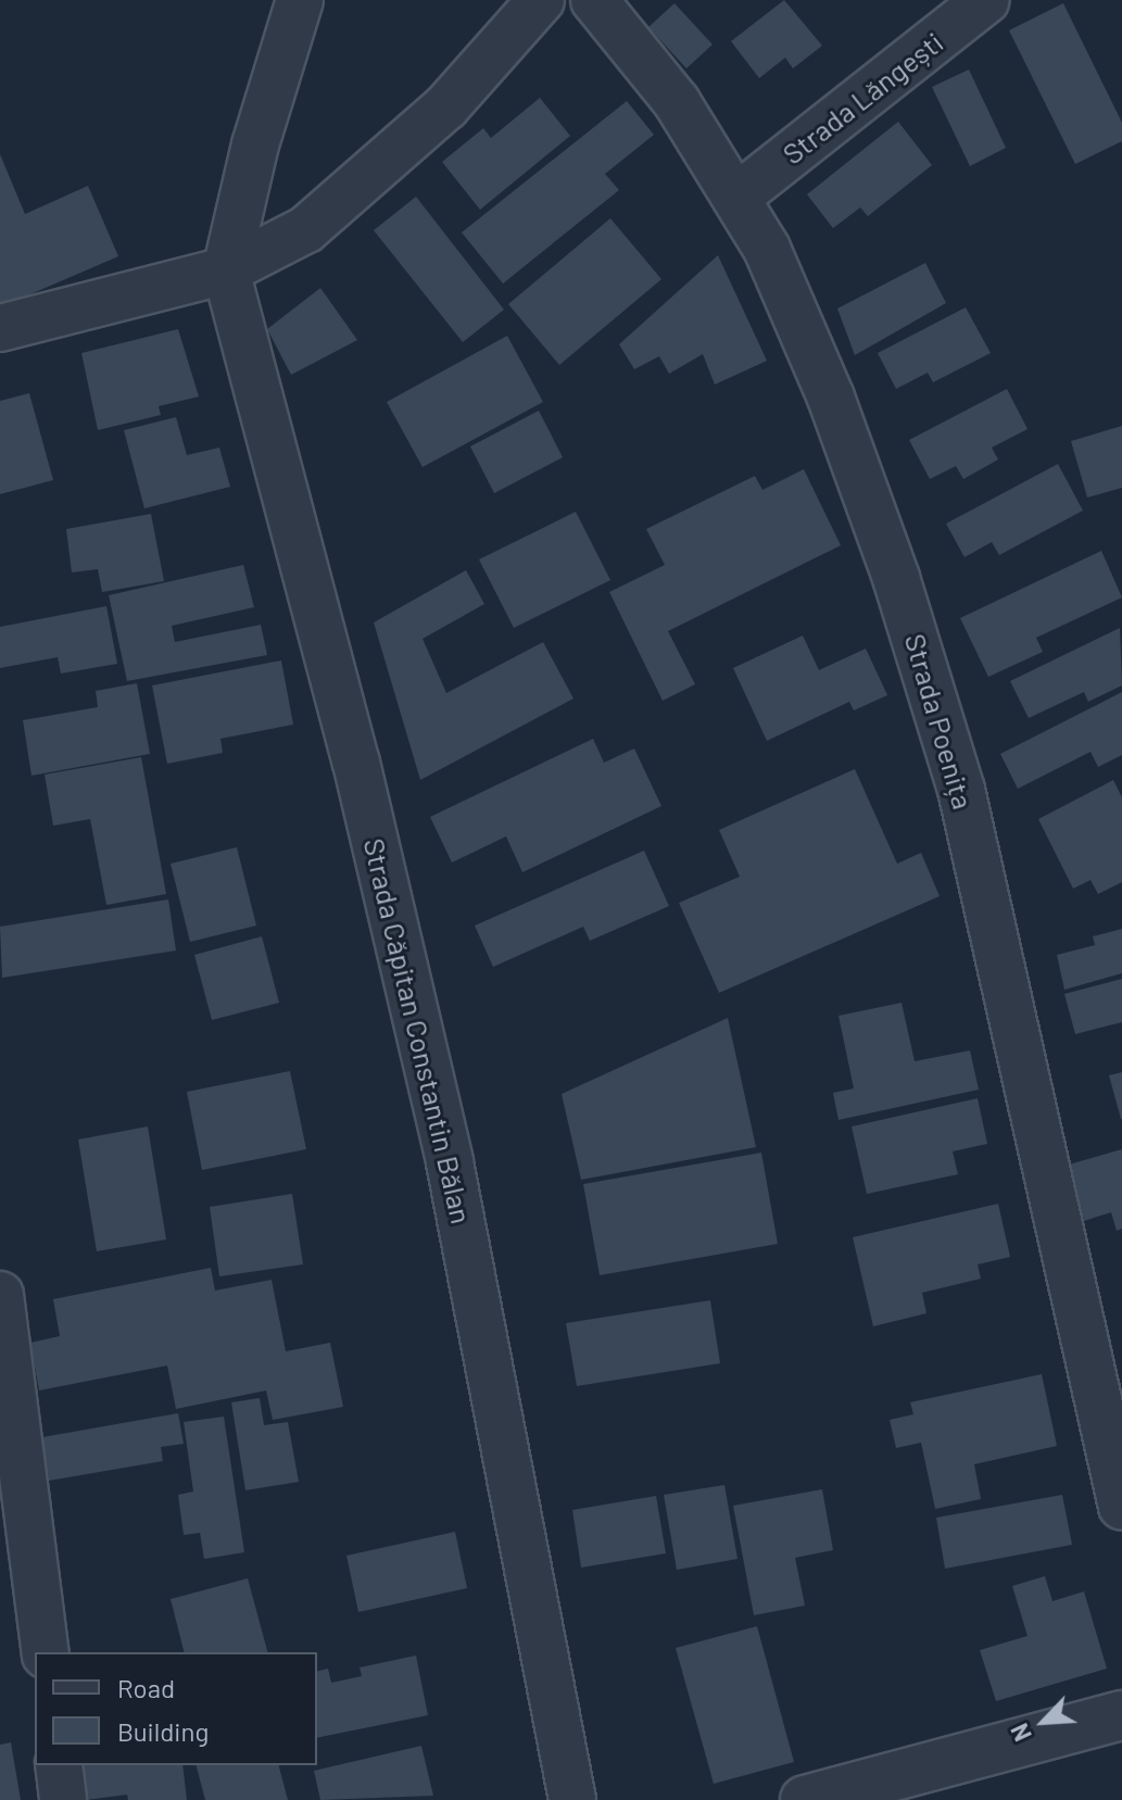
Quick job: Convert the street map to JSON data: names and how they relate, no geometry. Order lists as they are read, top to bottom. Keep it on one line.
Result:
{"streets":{"street":["Strada Lăngești","Strada Poenița","Strada Căpitan Constantin Bălan"]},"crossings":[["Strada Lăngești","Strada Poenița"]],"legend":["Road","Building"],"north":"bottom left"}
